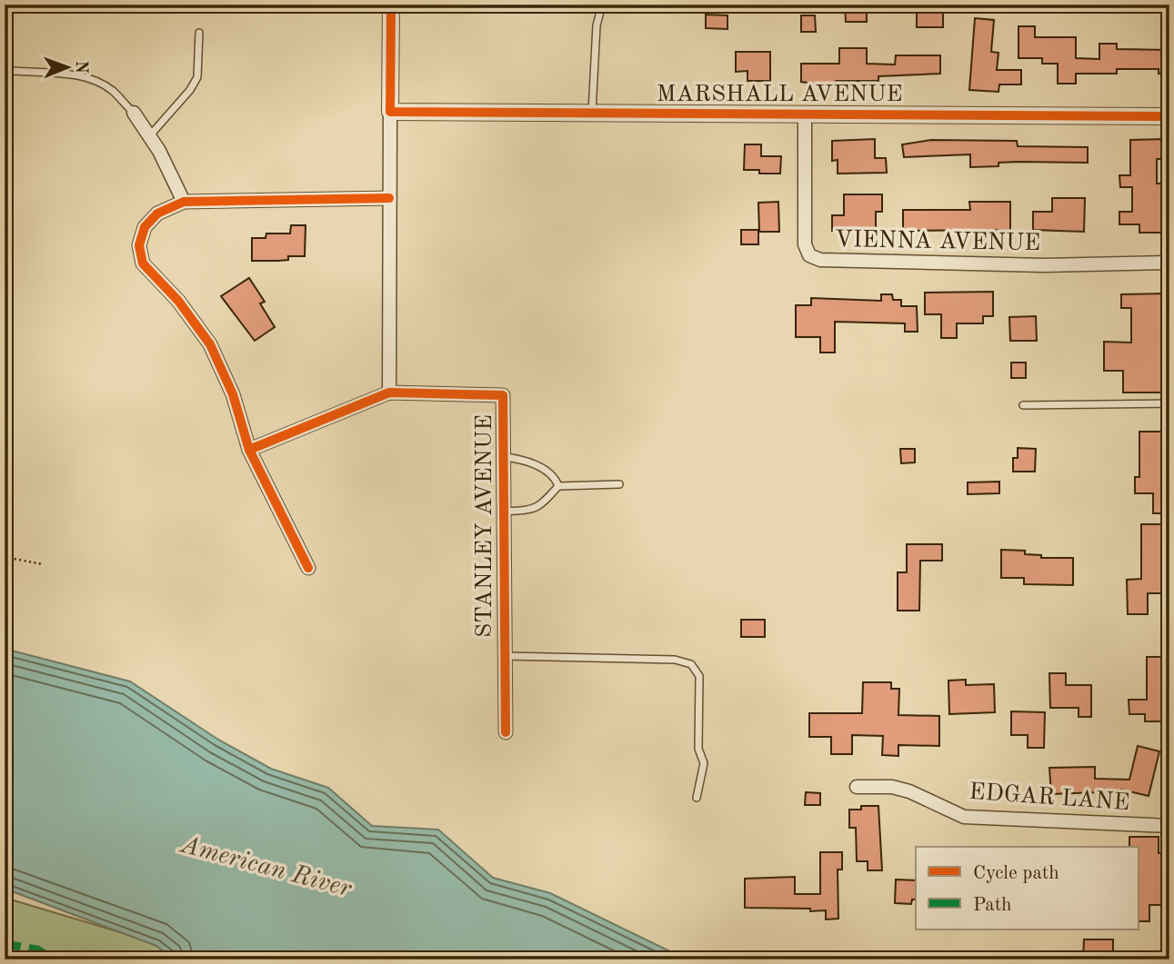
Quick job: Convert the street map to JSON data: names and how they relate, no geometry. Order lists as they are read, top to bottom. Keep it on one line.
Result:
{"streets":{"street":["MARSHALL AVENUE","VIENNA AVENUE","STANLEY AVENUE","EDGAR LANE"]},"crossings":[["MARSHALL AVENUE","VIENNA AVENUE"]],"water":["American River"],"legend":["Cycle path","Path"],"north":"right"}
